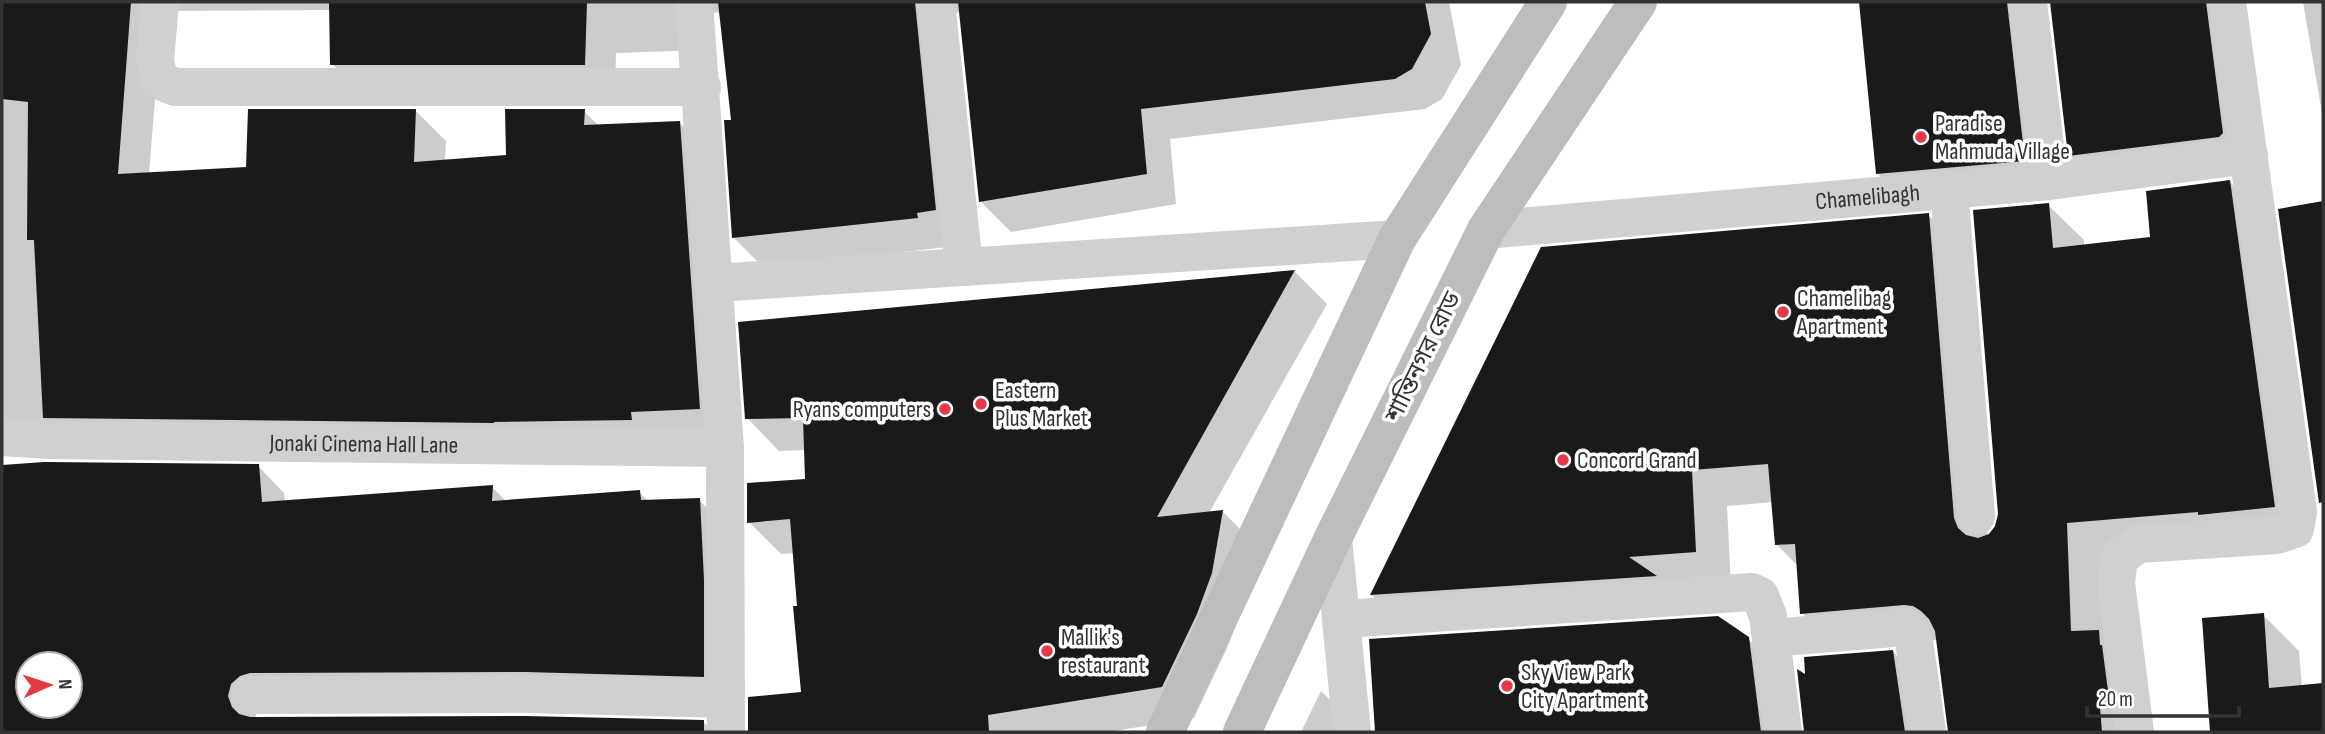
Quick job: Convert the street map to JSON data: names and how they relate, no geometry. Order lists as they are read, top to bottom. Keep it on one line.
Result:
{"streets":{"main road":["শান্তিনগর রোড"],"street":["Chamelibagh","Jonaki Cinema Hall Lane"]},"crossings":[["Chamelibagh","শান্তিনগর রোড"]],"places":["Paradise Mahmuda Village","Chamelibag Apartment","Eastern Plus Market","Ryans computers","Concord Grand","Mallik's restaurant","Sky View Park City Apartment"],"scale_bar":"20 m","north":"right"}
